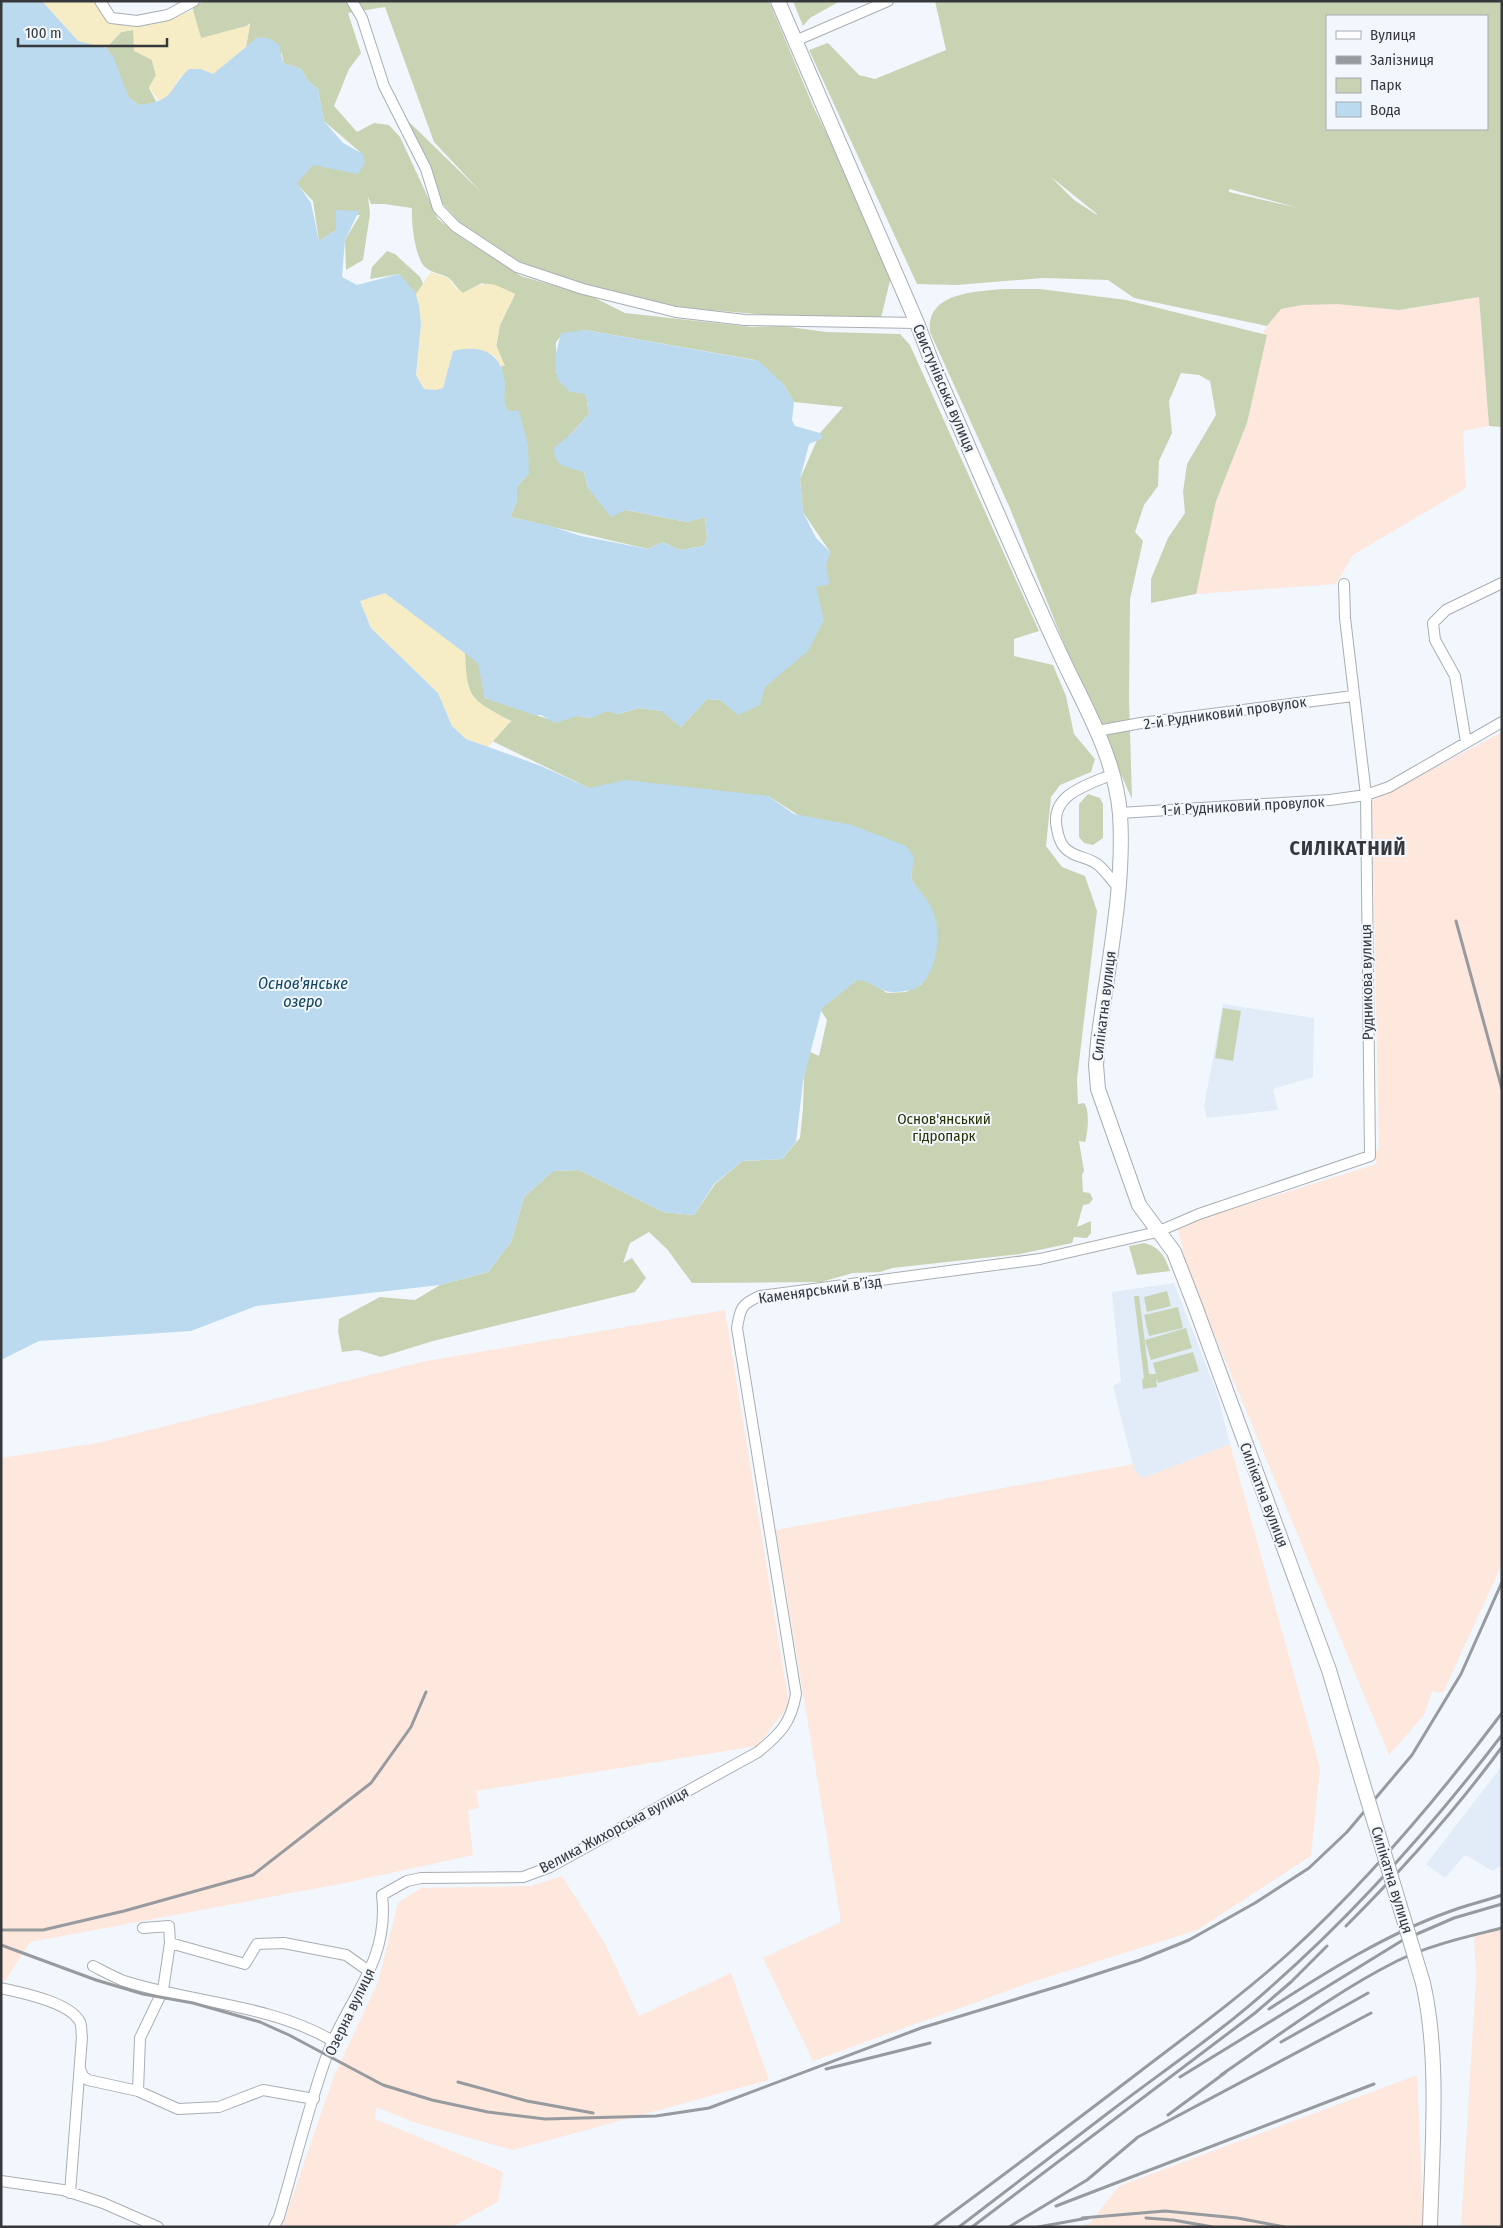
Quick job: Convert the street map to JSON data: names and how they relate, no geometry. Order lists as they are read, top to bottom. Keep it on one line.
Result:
{"streets":{"main road":["Свистунівська вулиця","Силікатна вулиця"],"street":["2-й Рудниковий провулок","1-й Рудниковий провулок","Рудникова вулиця","Каменярський в’їзд","Велика Жихорська вулиця","Озерна вулиця"]},"crossings":[["Свистунівська вулиця","2-й Рудниковий провулок"],["Свистунівська вулиця","Силікатна вулиця"],["2-й Рудниковий провулок","Рудникова вулиця"],["1-й Рудниковий провулок","Рудникова вулиця"],["1-й Рудниковий провулок","Силікатна вулиця"],["Рудникова вулиця","Силікатна вулиця"],["Рудникова вулиця","Каменярський в’їзд"],["Силікатна вулиця","Каменярський в’їзд"],["Каменярський в’їзд","Велика Жихорська вулиця"],["Велика Жихорська вулиця","Озерна вулиця"]],"districts":["СИЛІКАТНИЙ"],"water":["Основ'янське озеро"],"parks":["Основ'янський гідропарк"],"legend":["Вулиця","Залізниця","Парк","Вода"],"scale_bar":"100 m"}
